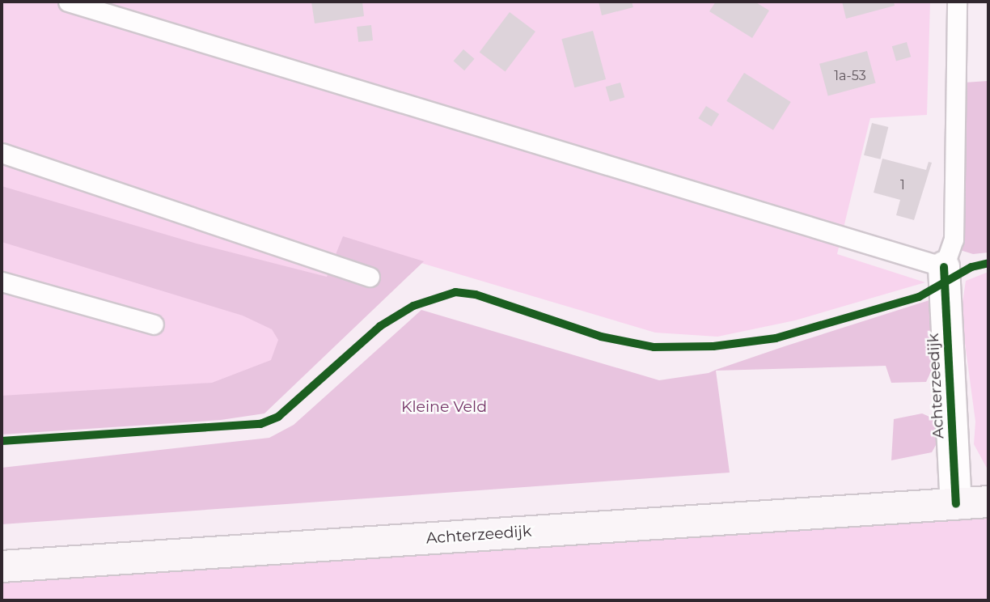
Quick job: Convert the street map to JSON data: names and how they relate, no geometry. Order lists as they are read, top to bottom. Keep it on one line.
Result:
{"streets":{"main road":["Achterzeedijk"]},"parks":["Kleine Veld"],"house_numbers":["1a-53","1"]}
